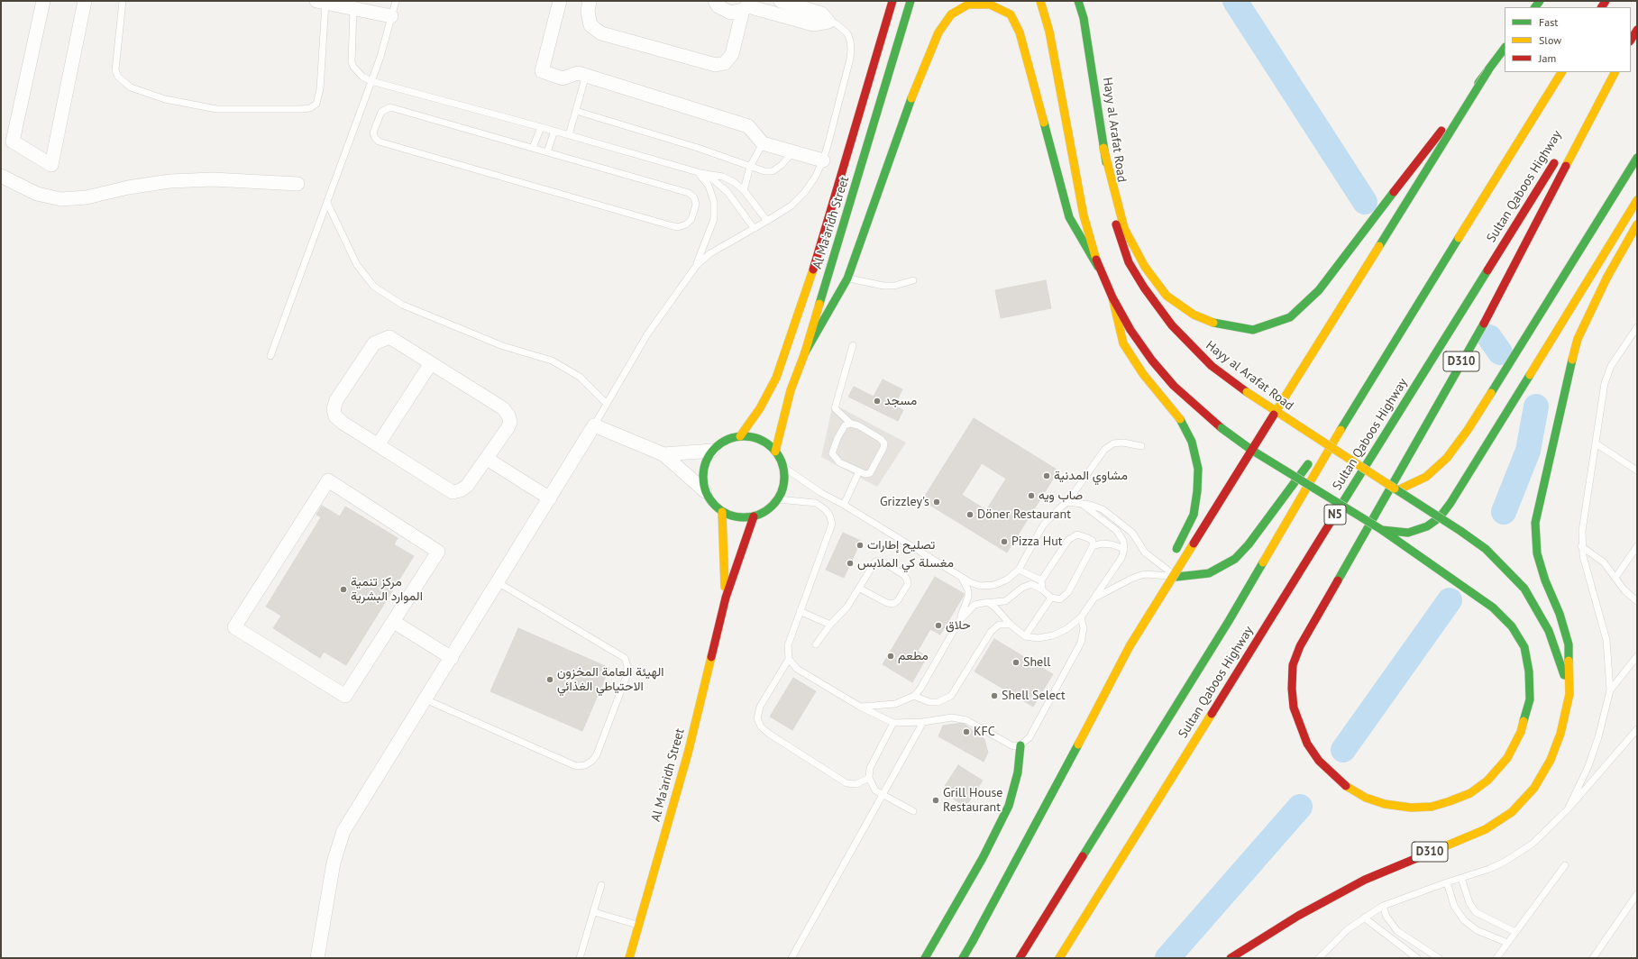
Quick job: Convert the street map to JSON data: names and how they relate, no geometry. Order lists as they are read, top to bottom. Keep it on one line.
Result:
{"streets":{"main road":["Hayy al Arafat Road","Sultan Qaboos Highway","Al Ma'aridh Street","D310","N5"]},"crossings":[["Hayy al Arafat Road","D310"]],"places":["مسجد","مشاوي المدنية","صاب ويه","Grizzley's","Döner Restaurant","Pizza Hut","تصليح إطارات","مغسلة كي الملابس","مركز تنمية الموارد البشرية","حلاق","مطعم","Shell","الهيئة العامة المخزون الاحتياطي الغذائي","Shell Select","KFC","Grill House Restaurant"],"legend":["Fast","Slow","Jam"]}
